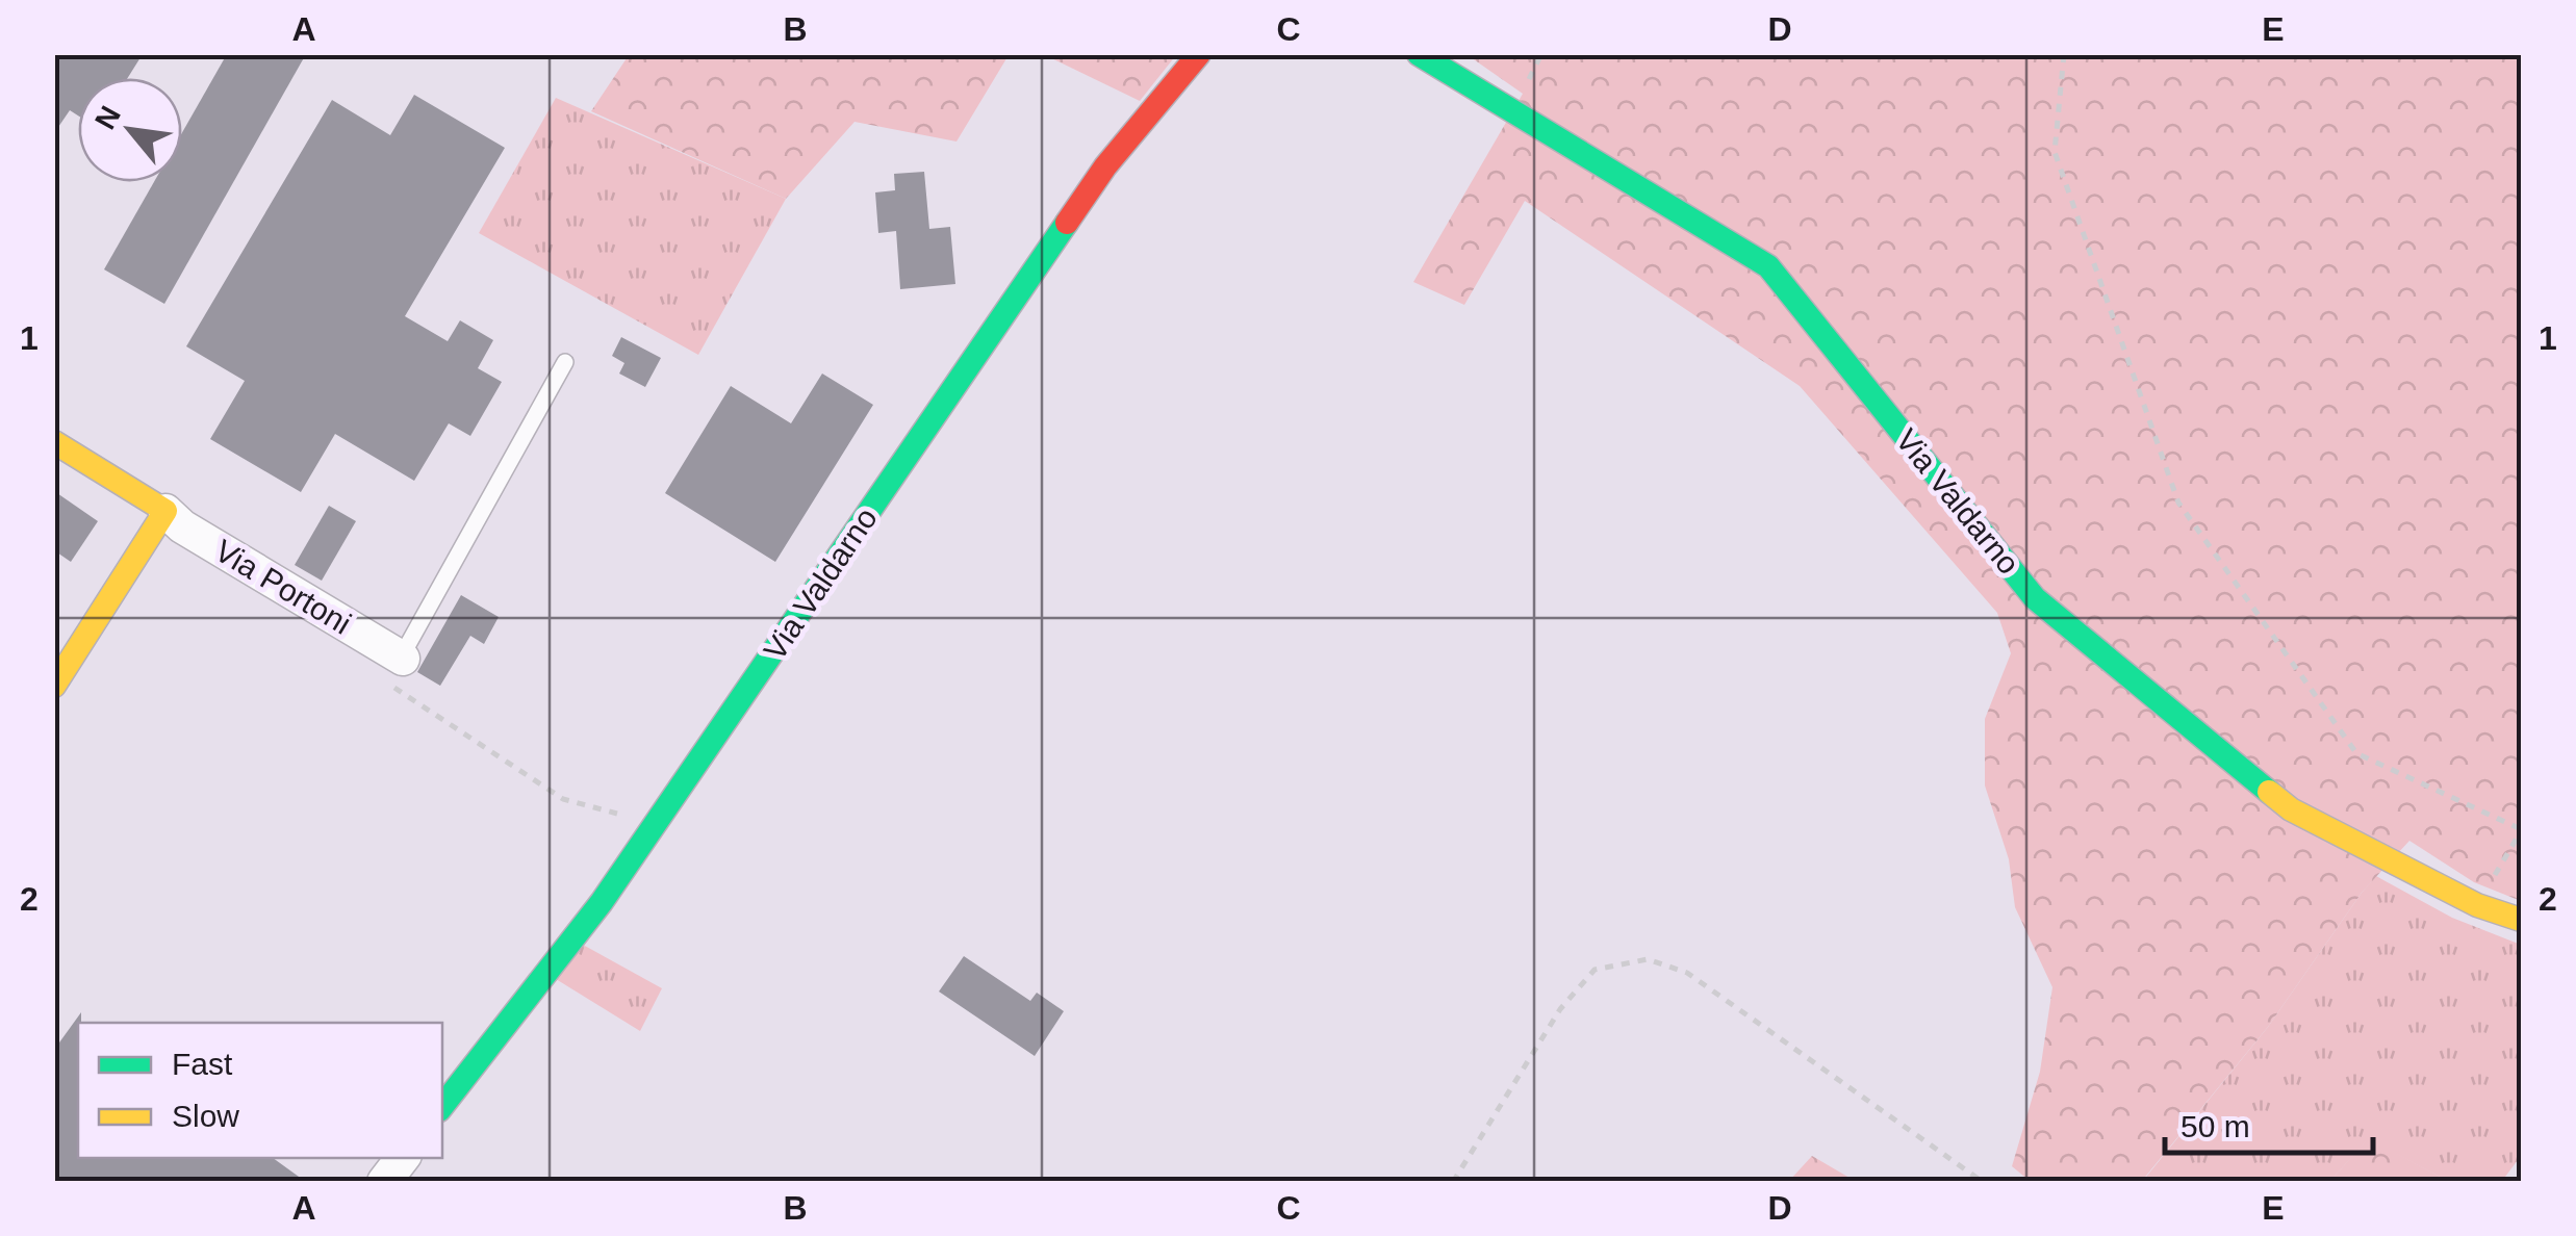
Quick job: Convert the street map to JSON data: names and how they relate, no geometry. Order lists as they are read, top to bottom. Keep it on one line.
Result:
{"streets":{"street":["Via Valdarno","Via Portoni"]},"legend":["Fast","Slow"],"scale_bar":"50 m","north":"top left","grid":{"columns":["A","B","C","D","E"],"rows":["1","2"]}}
